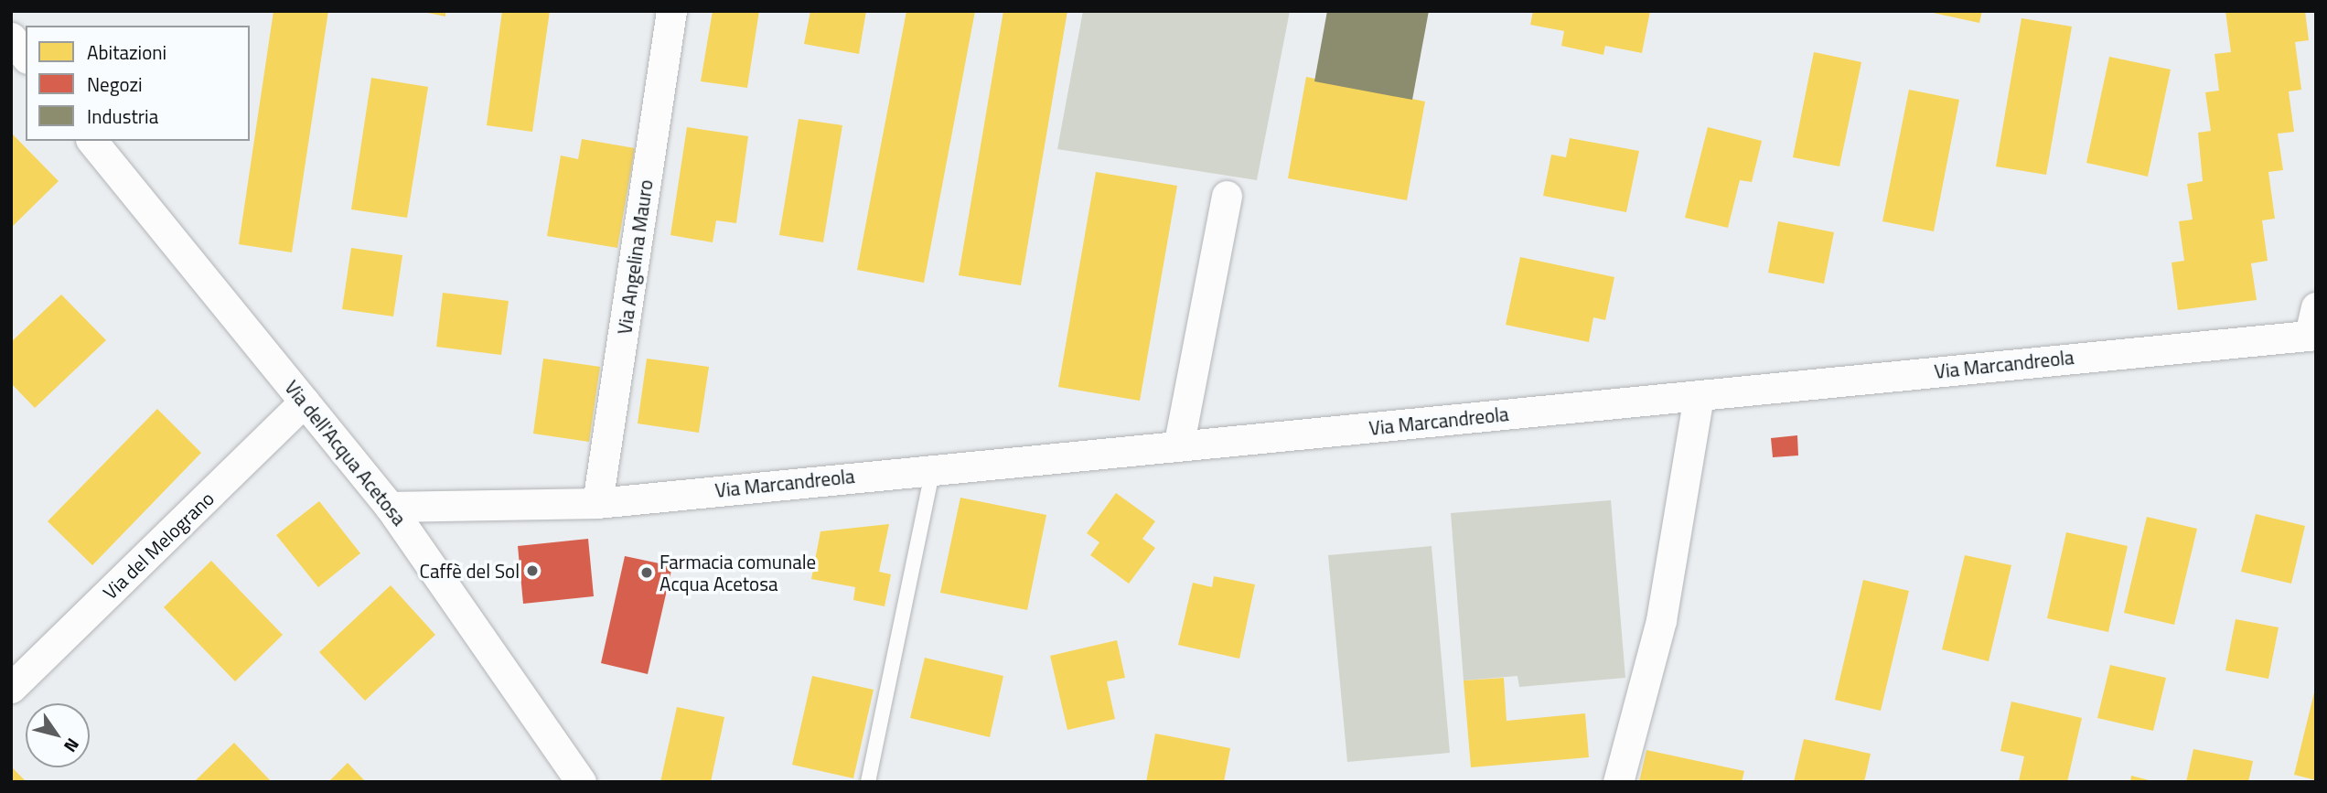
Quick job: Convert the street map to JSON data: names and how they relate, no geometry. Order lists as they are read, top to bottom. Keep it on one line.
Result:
{"streets":{"street":["Via Angelina Mauro","Via Marcandreola","Via dell'Acqua Acetosa","Via del Melograno"]},"crossings":[["Via Angelina Mauro","Via Marcandreola"],["Via Marcandreola","Via dell'Acqua Acetosa"],["Via dell'Acqua Acetosa","Via del Melograno"]],"places":["Caffè del Sol","Farmacia comunale Acqua Acetosa"],"legend":["Abitazioni","Negozi","Industria"],"north":"bottom right"}
